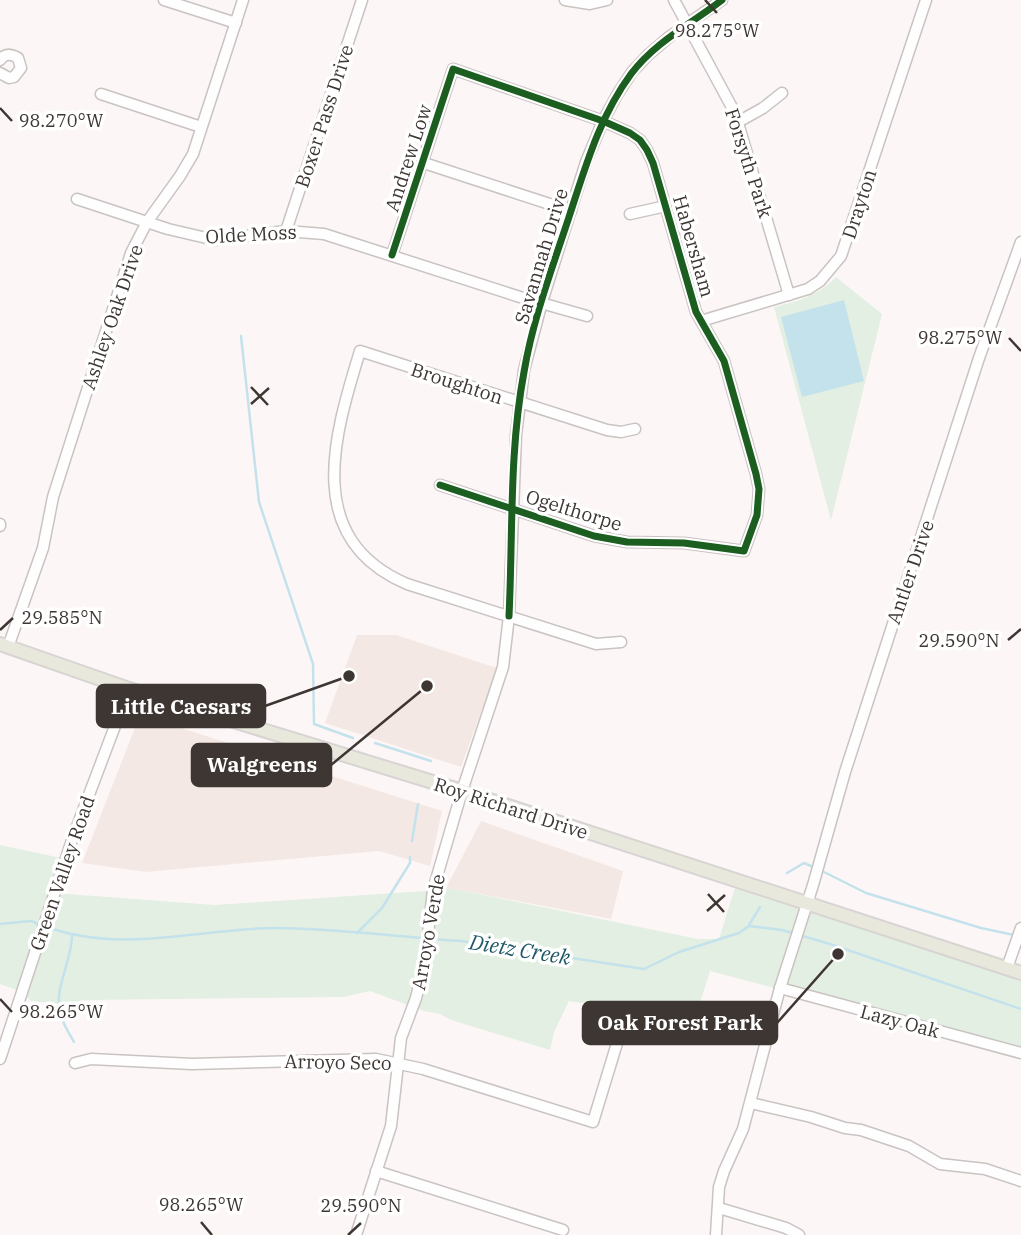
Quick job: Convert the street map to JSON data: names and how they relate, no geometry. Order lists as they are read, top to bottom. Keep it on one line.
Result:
{"streets":{"main road":["Roy Richard Drive"],"street":["Boxer Pass Drive","Andrew Low","Forsyth Park","Drayton","Olde Moss","Habersham","Savannah Drive","Ashley Oak Drive","Broughton","Ogelthorpe","Antler Drive","Green Valley Road","Arroyo Verde","Lazy Oak","Arroyo Seco"]},"crossings":[["Boxer Pass Drive","Olde Moss"],["Andrew Low","Olde Moss"],["Andrew Low","Habersham"],["Forsyth Park","Drayton"],["Forsyth Park","Savannah Drive"],["Drayton","Habersham"],["Olde Moss","Savannah Drive"],["Olde Moss","Ashley Oak Drive"],["Habersham","Savannah Drive"],["Habersham","Ogelthorpe"],["Savannah Drive","Broughton"],["Savannah Drive","Ogelthorpe"],["Savannah Drive","Roy Richard Drive"],["Savannah Drive","Arroyo Verde"],["Ashley Oak Drive","Roy Richard Drive"],["Antler Drive","Roy Richard Drive"],["Antler Drive","Lazy Oak"],["Roy Richard Drive","Green Valley Road"],["Roy Richard Drive","Arroyo Verde"],["Arroyo Verde","Arroyo Seco"]],"water":["Dietz Creek"],"places":["Little Caesars","Walgreens","Oak Forest Park"],"coordinates":["98.275°W","98.270°W","29.585°N","29.590°N","98.265°W"]}
